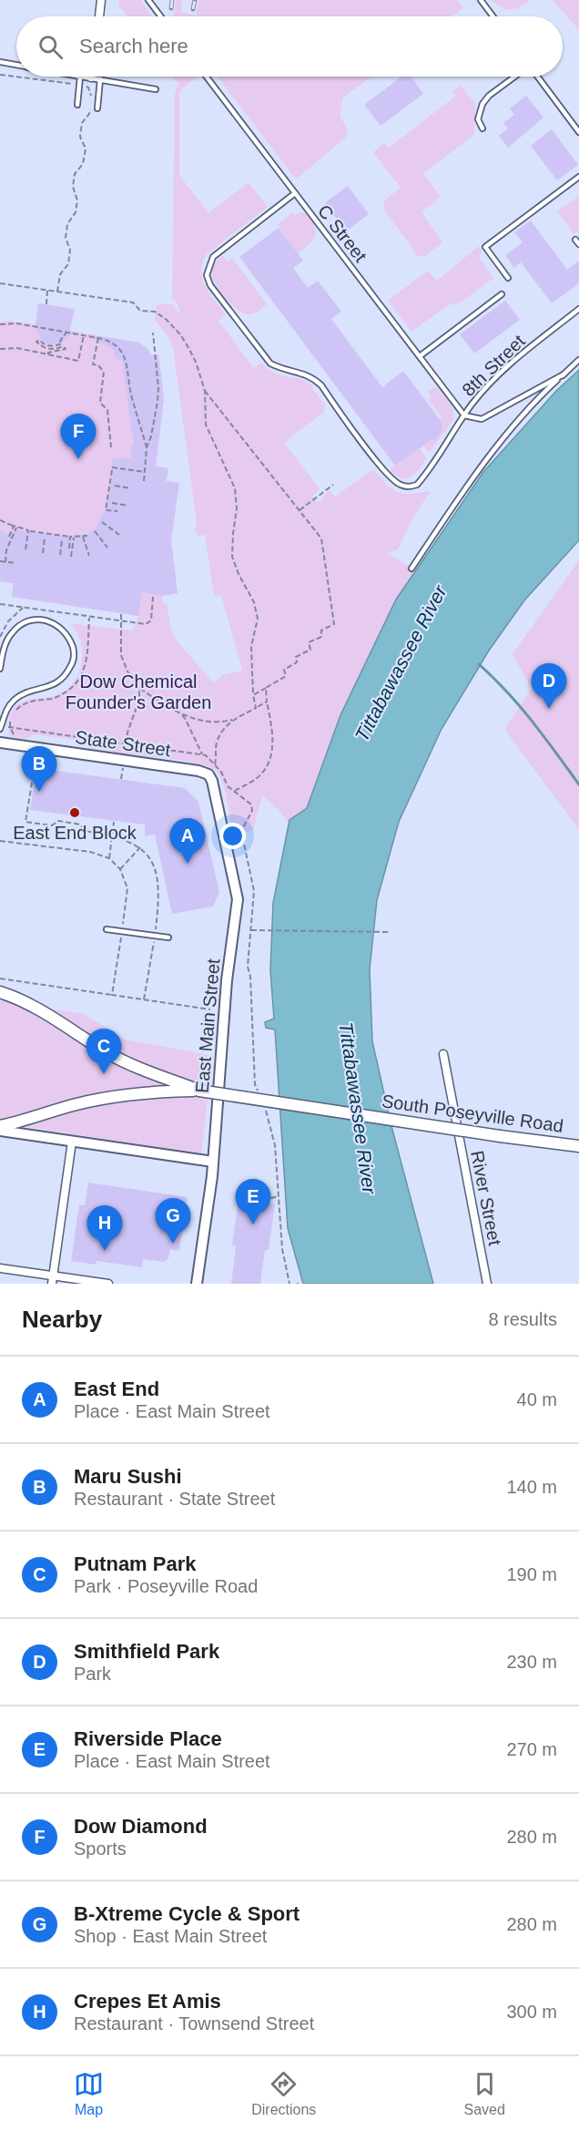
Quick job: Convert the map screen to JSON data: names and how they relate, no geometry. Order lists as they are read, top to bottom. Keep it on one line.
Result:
{"streets":{"main road":["South Poseyville Road"],"street":["State Street","East Main Street","River Street"],"lane":["C Street","8th Street"]},"crossings":[["C Street","8th Street"],["State Street","East Main Street"]],"water":["Tittabawassee River"],"parks":["Dow Chemical Founder's Garden"],"places":["East End Block"],"page":{"search":"Search here","pins":["F","D","B","A","C","E","G","H"],"heading":["Nearby","8 results"],"list":[{"mark":"A","name":"East End","note":"Place · East Main Street","value":"40 m"},{"mark":"B","name":"Maru Sushi","note":"Restaurant · State Street","value":"140 m"},{"mark":"C","name":"Putnam Park","note":"Park · Poseyville Road","value":"190 m"},{"mark":"D","name":"Smithfield Park","note":"Park","value":"230 m"},{"mark":"E","name":"Riverside Place","note":"Place · East Main Street","value":"270 m"},{"mark":"F","name":"Dow Diamond","note":"Sports","value":"280 m"},{"mark":"G","name":"B-Xtreme Cycle & Sport","note":"Shop · East Main Street","value":"280 m"},{"mark":"H","name":"Crepes Et Amis","note":"Restaurant · Townsend Street","value":"300 m"}],"nav":["Map","Directions","Saved"]}}
